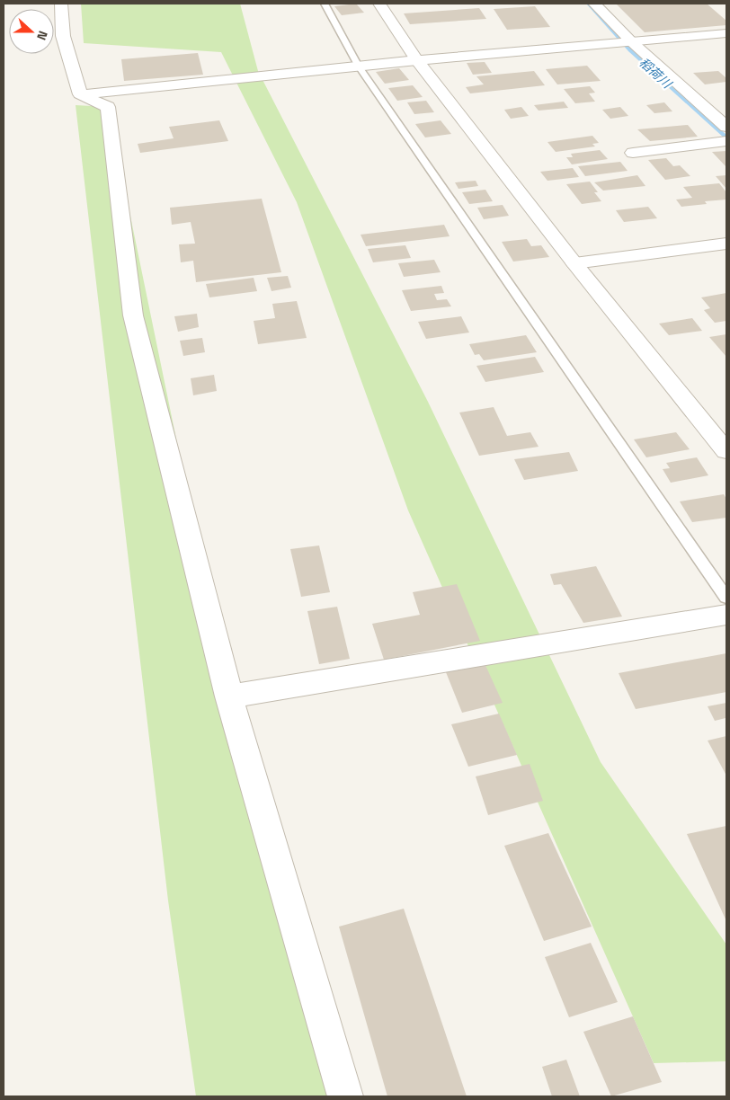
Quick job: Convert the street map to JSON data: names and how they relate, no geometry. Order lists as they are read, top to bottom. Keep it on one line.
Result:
{"water":["稻荷川"],"north":"right"}
